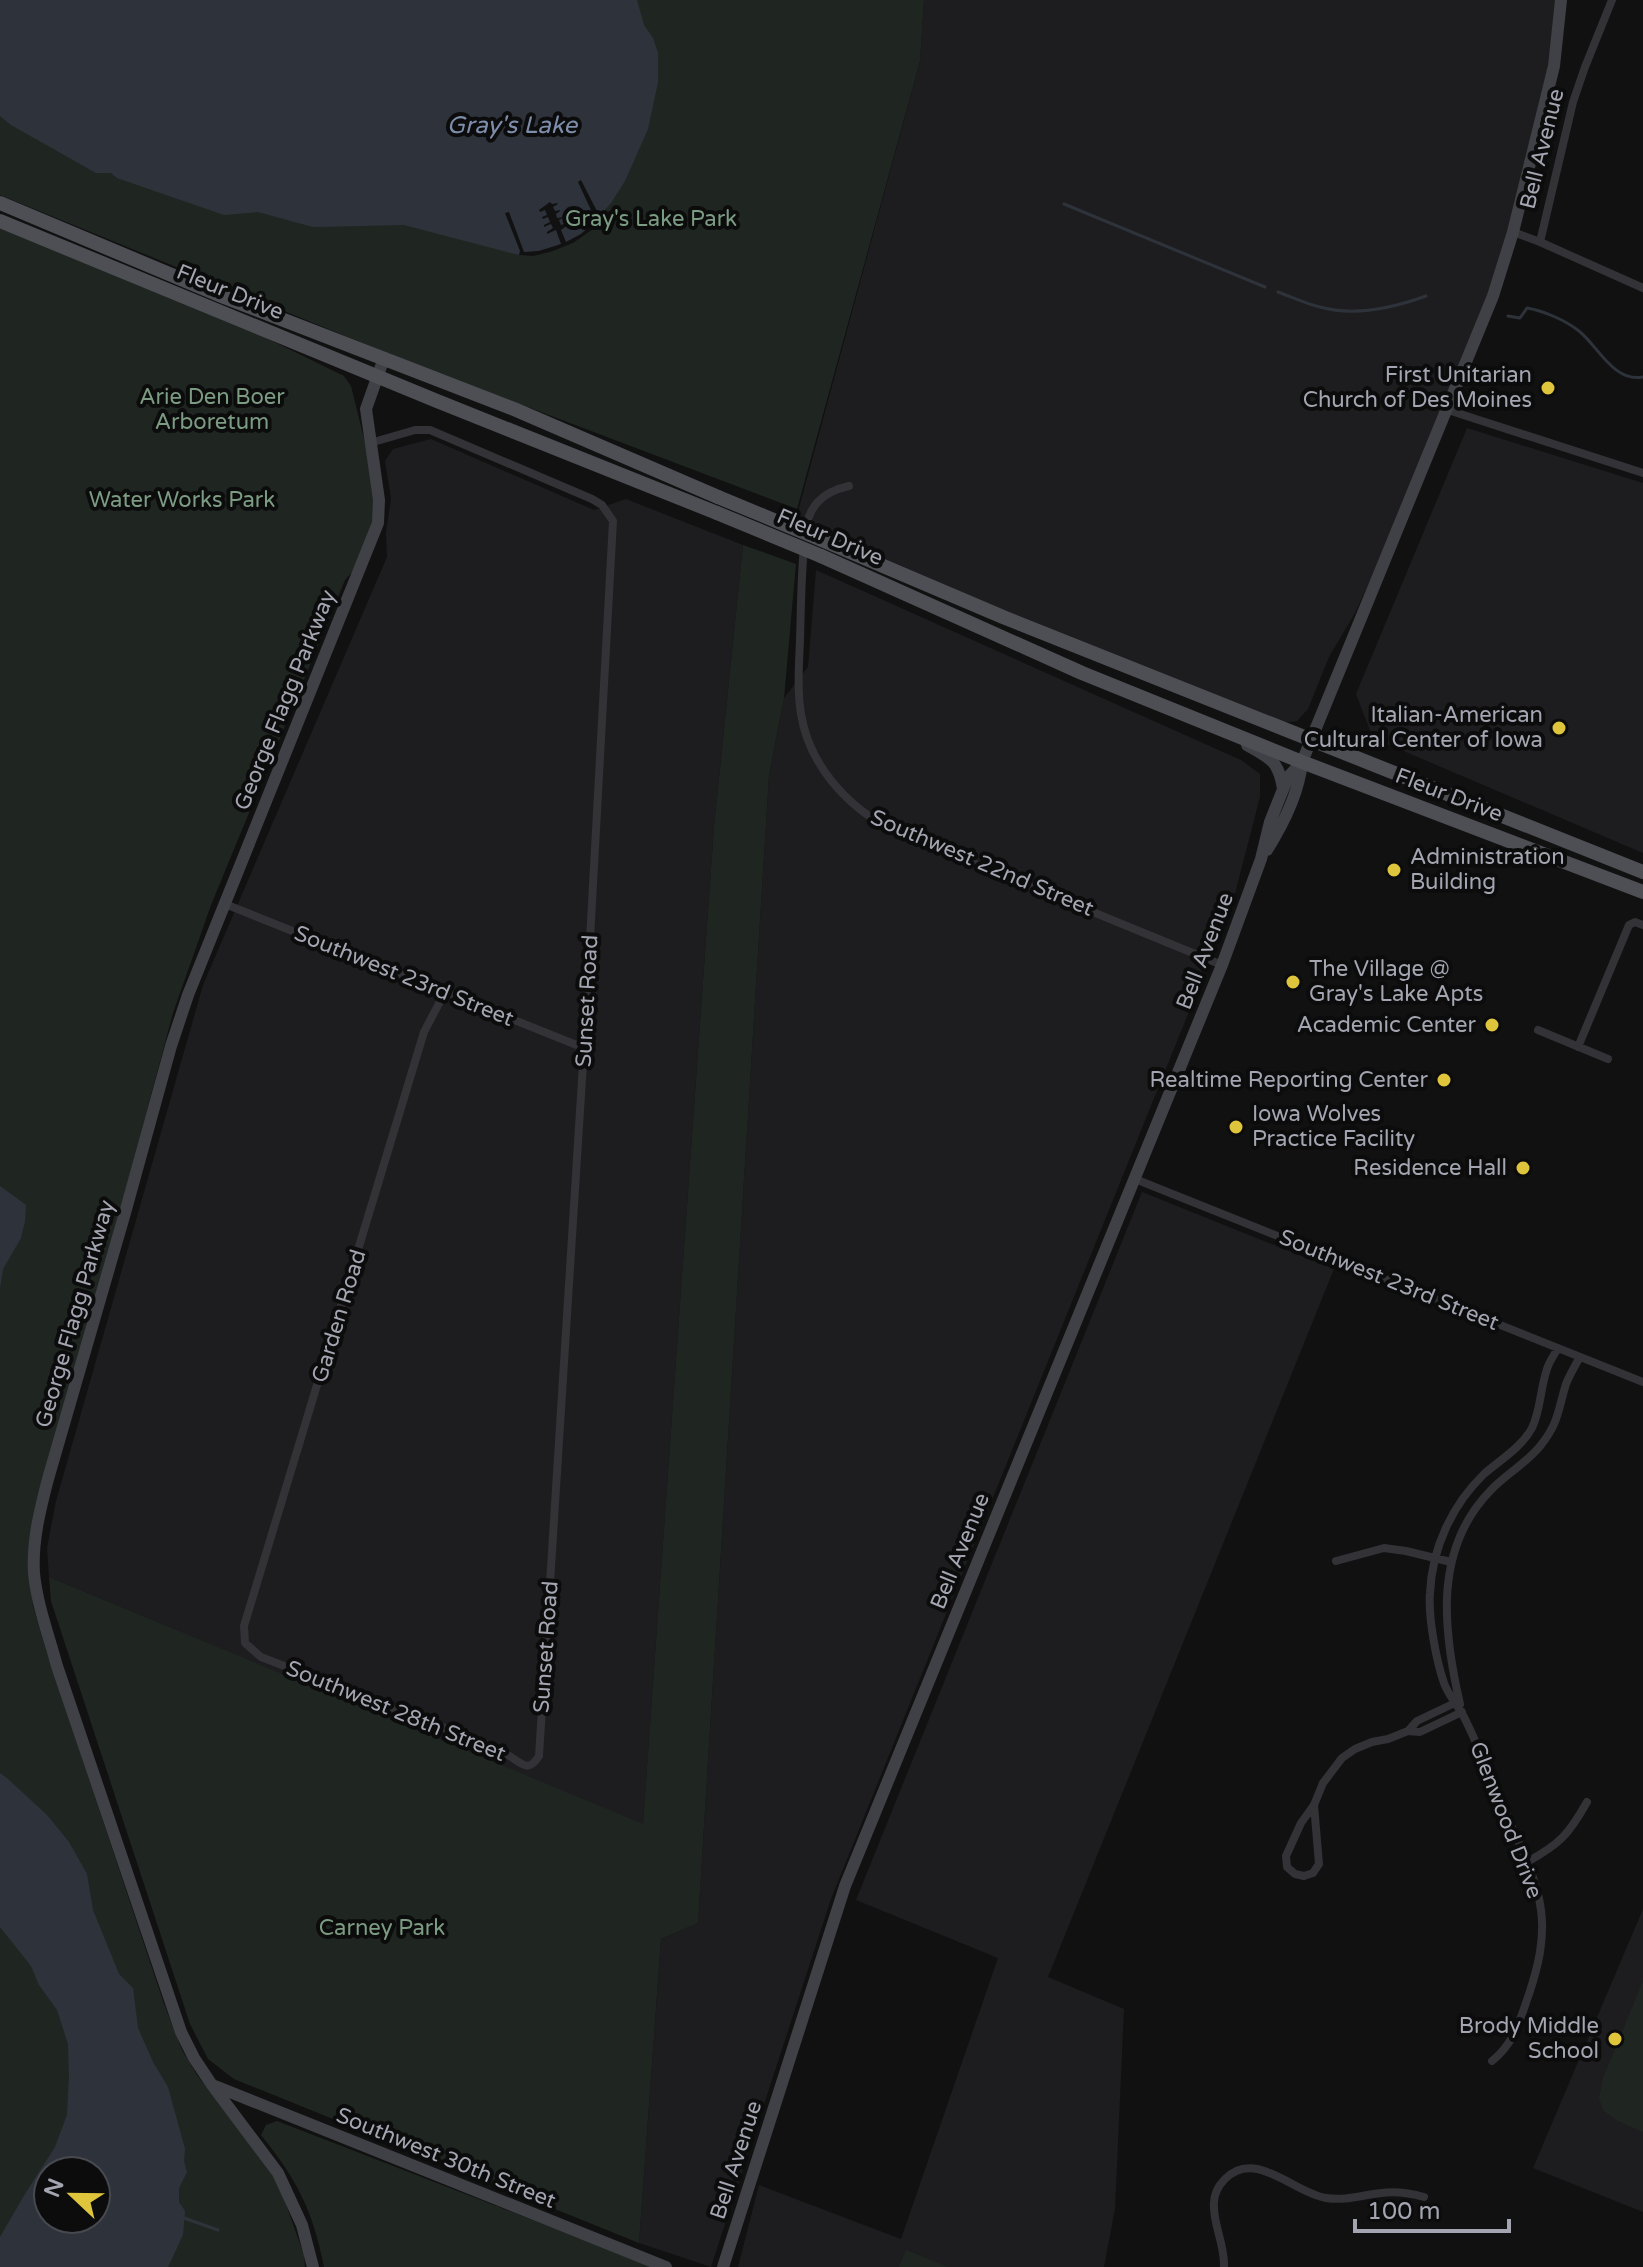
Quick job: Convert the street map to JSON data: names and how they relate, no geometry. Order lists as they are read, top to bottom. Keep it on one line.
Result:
{"streets":{"main road":["Fleur Drive"],"street":["Bell Avenue","George Flagg Parkway","Southwest 22nd Street","Southwest 23rd Street","Sunset Road","Garden Road","Southwest 28th Street","Glenwood Drive","Southwest 30th Street"]},"crossings":[["Bell Avenue","Fleur Drive"],["Bell Avenue","Southwest 22nd Street"],["Bell Avenue","Southwest 23rd Street"],["Fleur Drive","George Flagg Parkway"],["George Flagg Parkway","Southwest 23rd Street"],["George Flagg Parkway","Sunset Road"],["George Flagg Parkway","Southwest 30th Street"],["Southwest 23rd Street","Sunset Road"],["Southwest 23rd Street","Garden Road"],["Southwest 23rd Street","Glenwood Drive"],["Sunset Road","Southwest 28th Street"],["Garden Road","Southwest 28th Street"]],"water":["Gray's Lake"],"parks":["Gray's Lake Park","Arie Den Boer Arboretum","Water Works Park","Carney Park"],"places":["First Unitarian Church of Des Moines","Italian-American Cultural Center of Iowa","Administration Building","The Village @ Gray's Lake Apts","Academic Center","Realtime Reporting Center","Iowa Wolves Practice Facility","Residence Hall","Brody Middle School"],"scale_bar":"100 m","north":"left"}
